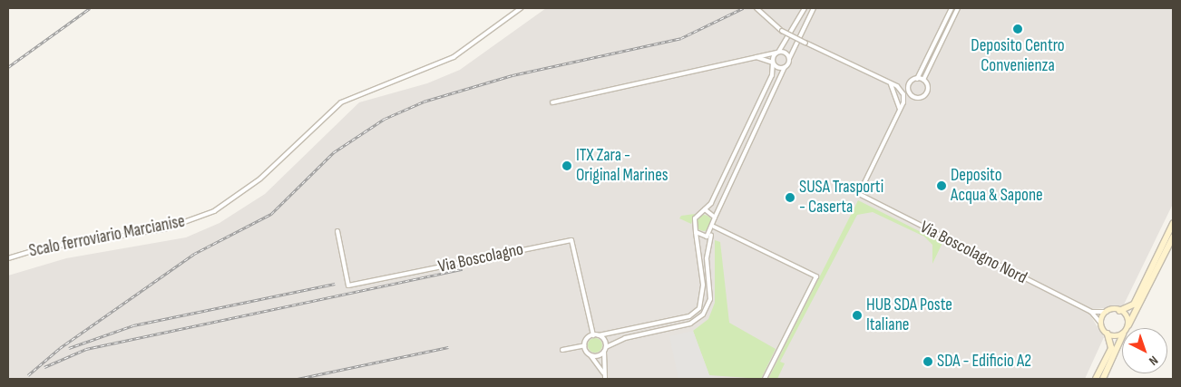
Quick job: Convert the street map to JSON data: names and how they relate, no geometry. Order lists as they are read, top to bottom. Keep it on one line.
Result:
{"streets":{"street":["Scalo ferroviario Marcianise","Via Boscolagno Nord","Via Boscolagno"]},"places":["Deposito Centro Convenienza","ITX Zara - Original Marines","Deposito Acqua & Sapone","SUSA Trasporti - Caserta","HUB SDA Poste Italiane","SDA - Edificio A2"],"north":"bottom right"}
